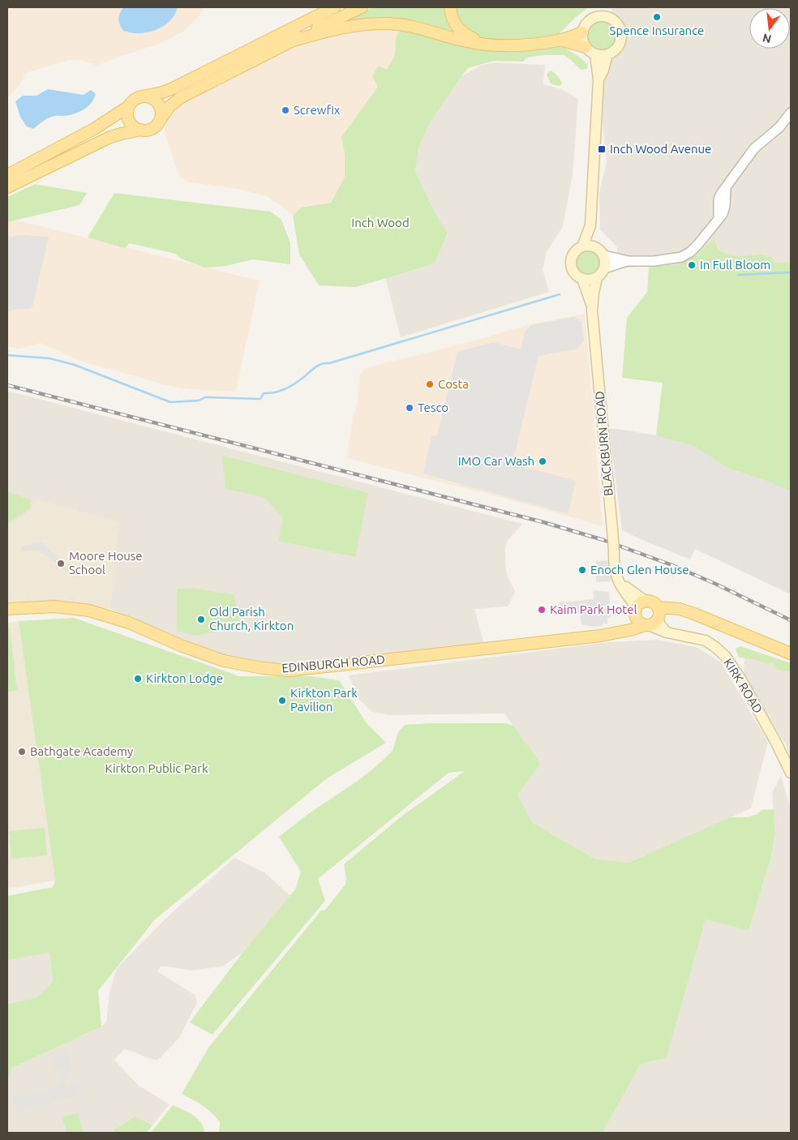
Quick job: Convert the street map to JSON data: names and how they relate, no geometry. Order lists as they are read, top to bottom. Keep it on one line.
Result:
{"streets":{"main road":["BLACKBURN ROAD","EDINBURGH ROAD","KIRK ROAD"]},"crossings":[["BLACKBURN ROAD","EDINBURGH ROAD"],["BLACKBURN ROAD","KIRK ROAD"],["EDINBURGH ROAD","KIRK ROAD"]],"parks":["Inch Wood","Kirkton Public Park"],"places":{"other":["Spence Insurance","Screwfix","In Full Bloom","Costa","Tesco","IMO Car Wash","Moore House School","Enoch Glen House","Kaim Park Hotel","Old Parish Church, Kirkton","Kirkton Lodge","Kirkton Park Pavilion","Bathgate Academy"],"transit":["Inch Wood Avenue"]},"north":"bottom"}
